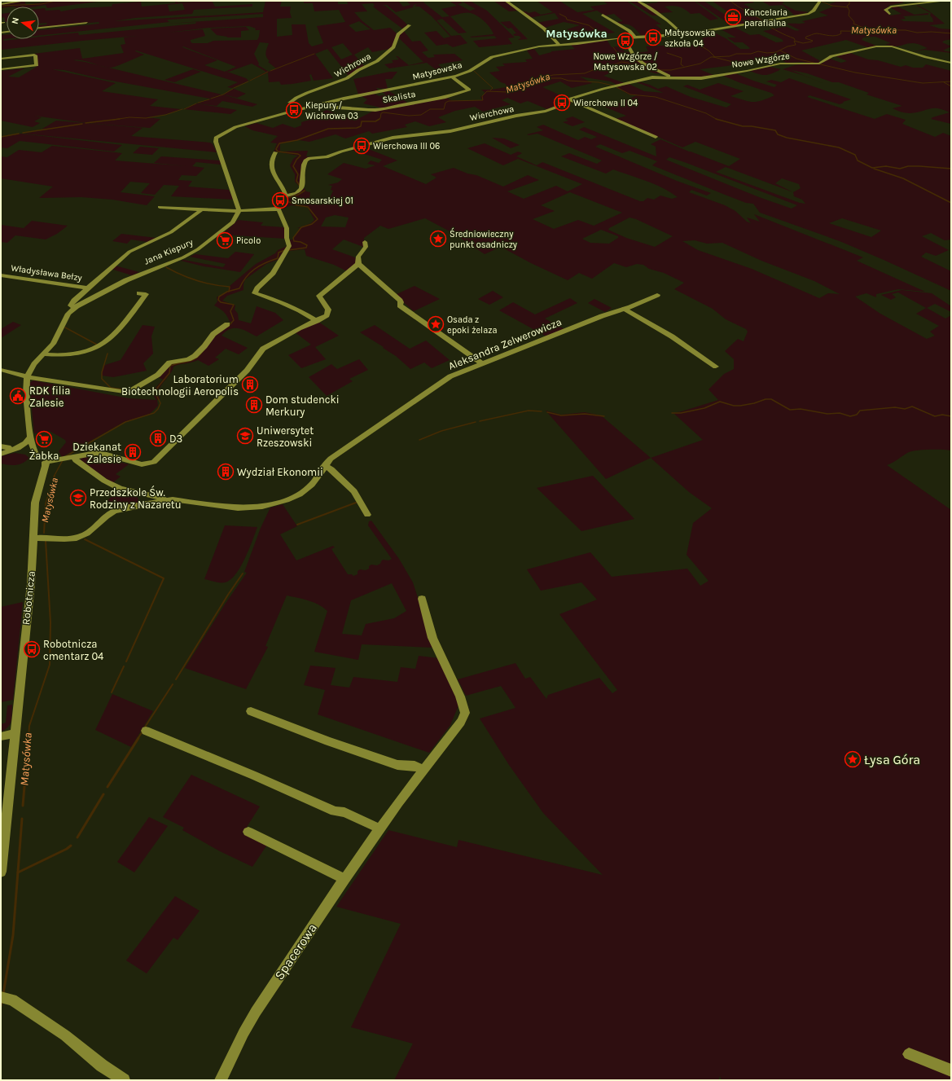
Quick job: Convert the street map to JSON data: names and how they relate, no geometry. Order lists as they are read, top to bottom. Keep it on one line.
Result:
{"streets":{"street":["Nowe Wzgórze","Wichrowa","Matysowska","Skalista","Wierchowa","Jana Kiepury","Władysława Bełzy","Aleksandra Zelwerowicza","Robotnicza","Spacerowa"]},"crossings":[["Nowe Wzgórze","Matysowska"],["Nowe Wzgórze","Wierchowa"],["Matysowska","Skalista"],["Matysowska","Jana Kiepury"],["Aleksandra Zelwerowicza","Robotnicza"]],"districts":["Matysówka"],"water":["Matysówka"],"places":{"office":["Kancelaria parafialna"],"bus stop":["Matysowska szkoła 04","Nowe Wzgórze / Matysowska 02","Wierchowa II 04","Kiepury / Wichrowa 03","Wierchowa III 06","Smosarskiej 01","Robotnicza cmentarz 04"],"place":["Średniowieczny punkt osadniczy","Osada z epoki żelaza","Łysa Góra"],"supermarket":["Picolo","Żabka"],"building":["Laboratorium Biotechnologii Aeropolis","Dom studencki Merkury","D3","Dziekanat Zalesie","Wydział Ekonomii"],"public building":["RDK filia Zalesie"],"school or university":["Uniwersytet Rzeszowski","Przedszkole Św. Rodziny z Nazaretu"]},"north":"left"}
